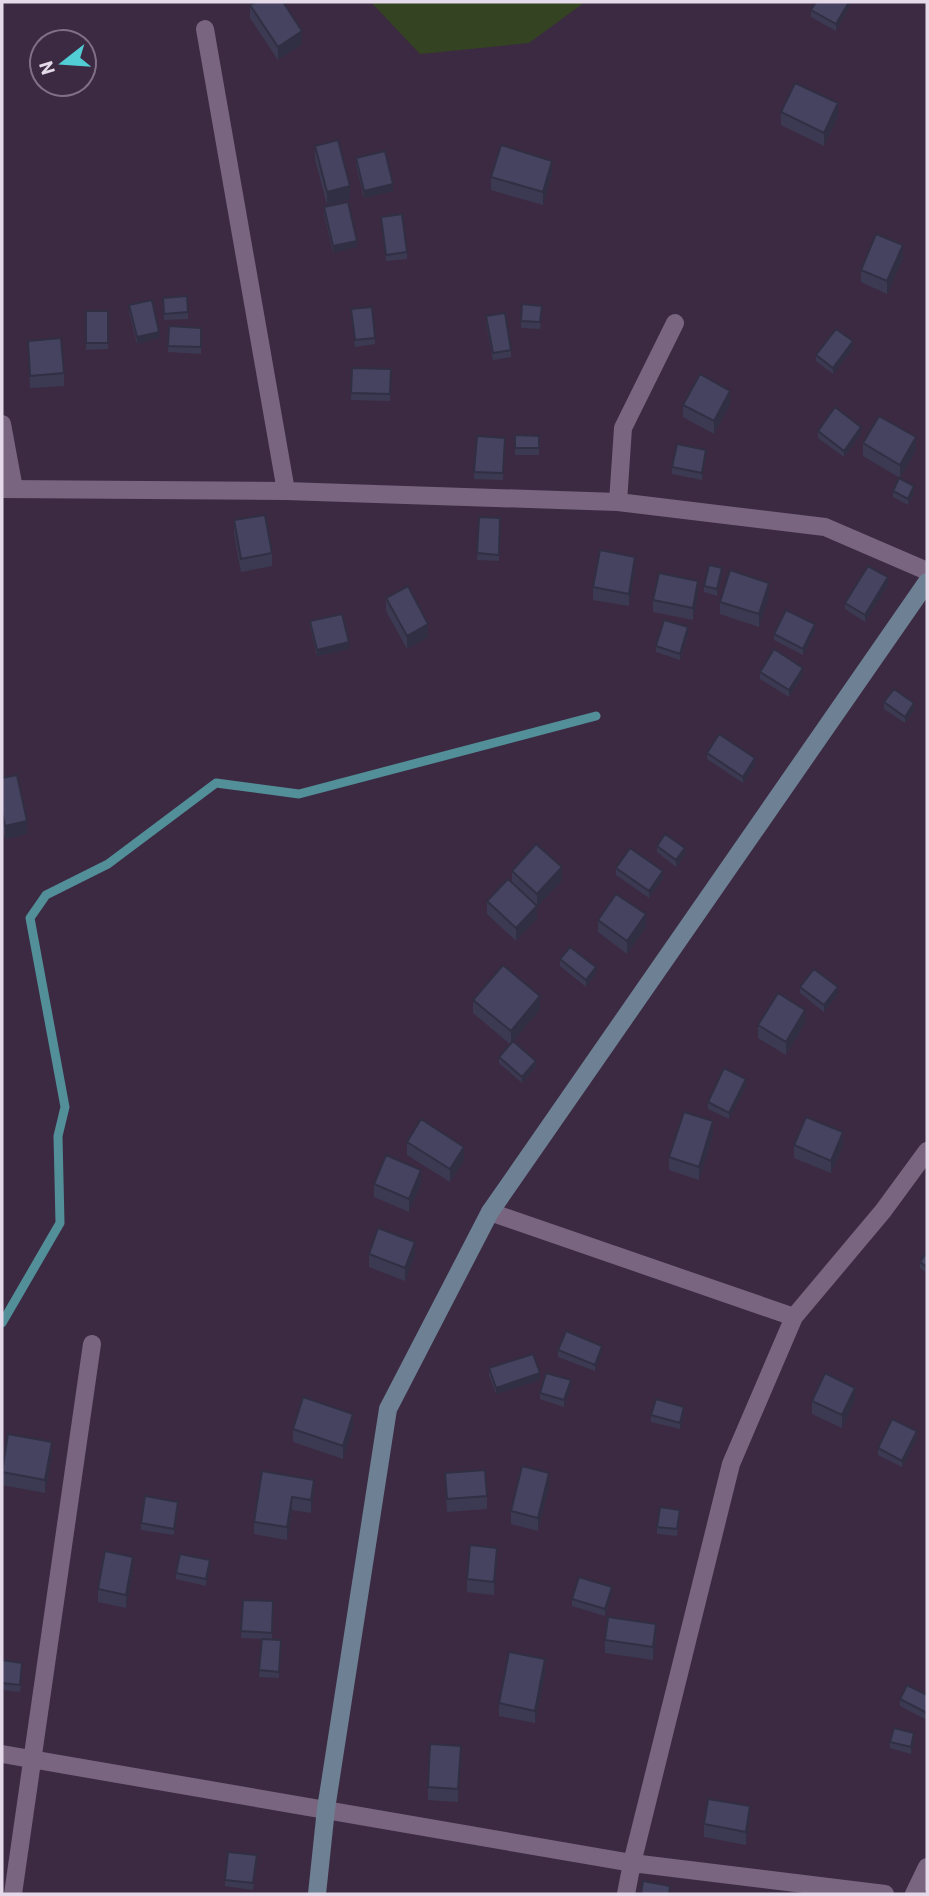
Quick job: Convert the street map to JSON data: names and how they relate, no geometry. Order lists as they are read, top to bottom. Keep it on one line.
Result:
{"north":"left"}
